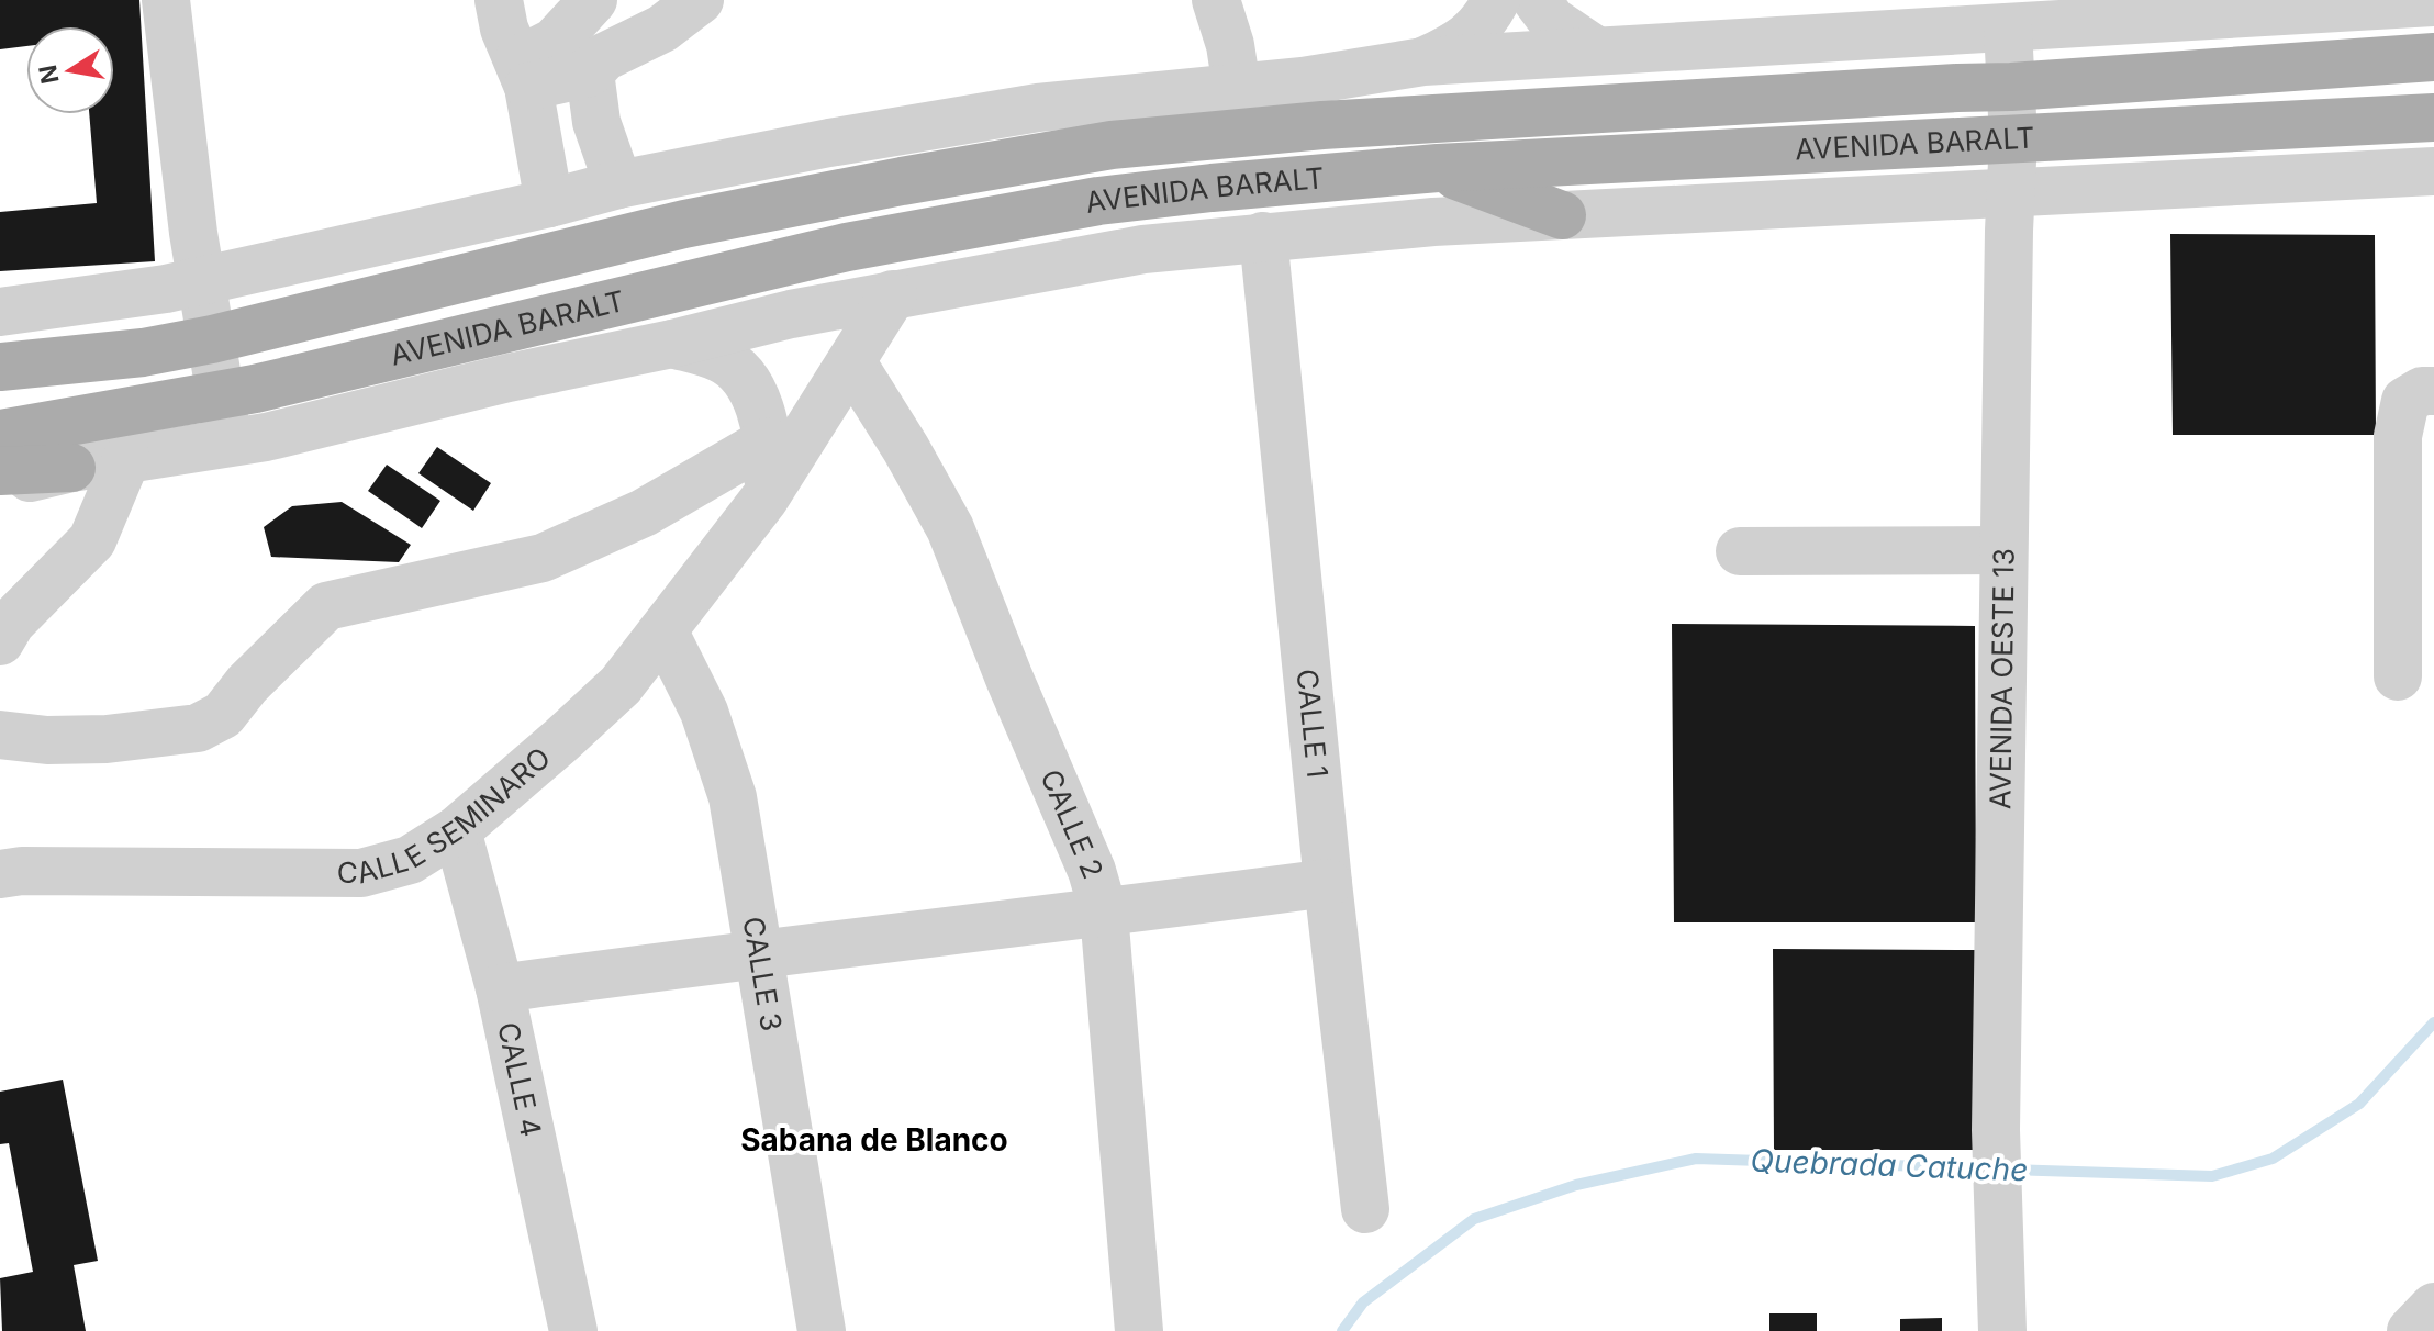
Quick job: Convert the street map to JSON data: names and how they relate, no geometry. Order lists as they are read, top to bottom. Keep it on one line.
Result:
{"streets":{"main road":["AVENIDA BARALT"],"street":["AVENIDA OESTE 13","CALLE 1","CALLE SEMINARO","CALLE 2","CALLE 3","CALLE 4"]},"crossings":[["AVENIDA BARALT","AVENIDA OESTE 13"],["AVENIDA BARALT","CALLE 1"],["AVENIDA BARALT","CALLE SEMINARO"],["CALLE SEMINARO","CALLE 2"],["CALLE SEMINARO","CALLE 3"],["CALLE SEMINARO","CALLE 4"]],"districts":["Sabana de Blanco"],"water":["Quebrada Catuche"],"north":"left"}
